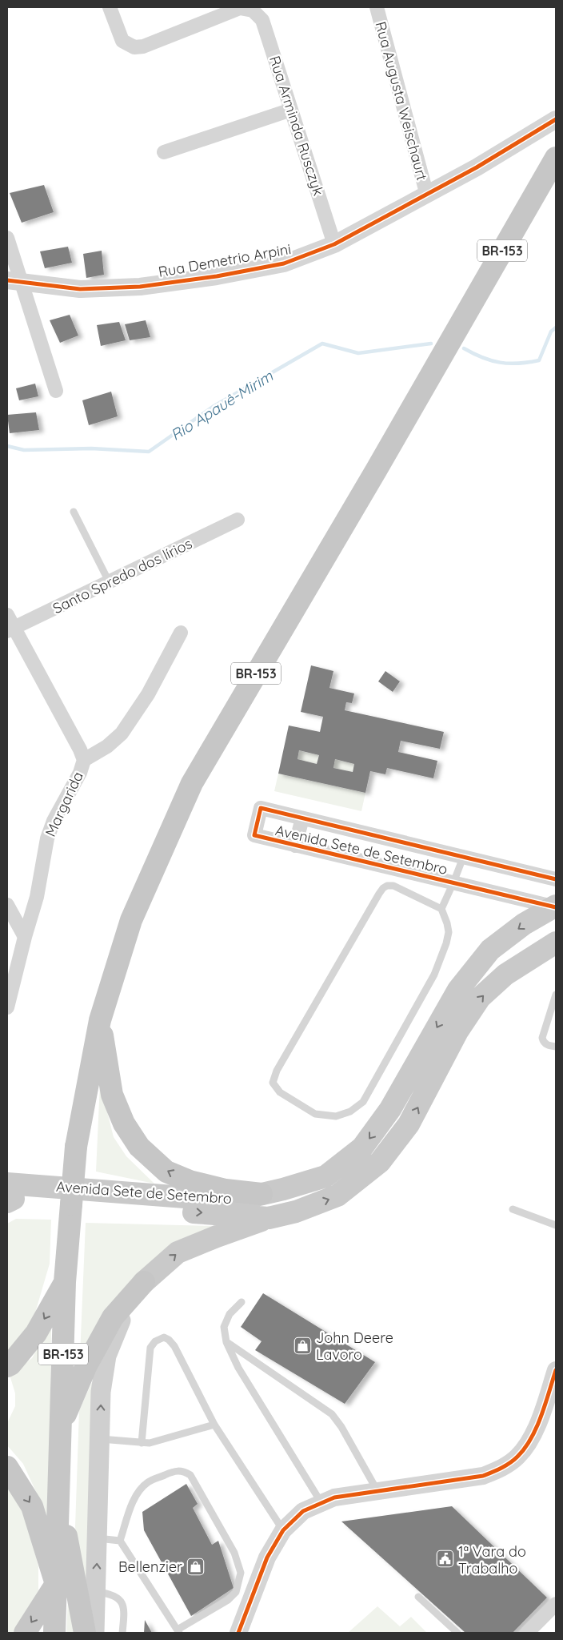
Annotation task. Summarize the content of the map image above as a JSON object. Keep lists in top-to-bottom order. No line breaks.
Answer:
{"streets":{"highway":["BR-153"],"main road":["Avenida Sete de Setembro"],"street":["Rua Augusta Weischaurt","Rua Arminda Rusczyk","Rua Demetrio Arpini","Santo Spredo dos lírios","Margarida"]},"crossings":[["Rua Augusta Weischaurt","Rua Demetrio Arpini"],["Rua Arminda Rusczyk","Rua Demetrio Arpini"],["Santo Spredo dos lírios","Margarida"]],"water":["Rio Apauê-Mirim"],"places":{"shop":["John Deere Lavoro","Bellenzier"],"public building":["1ª Vara do Trabalho"]}}
